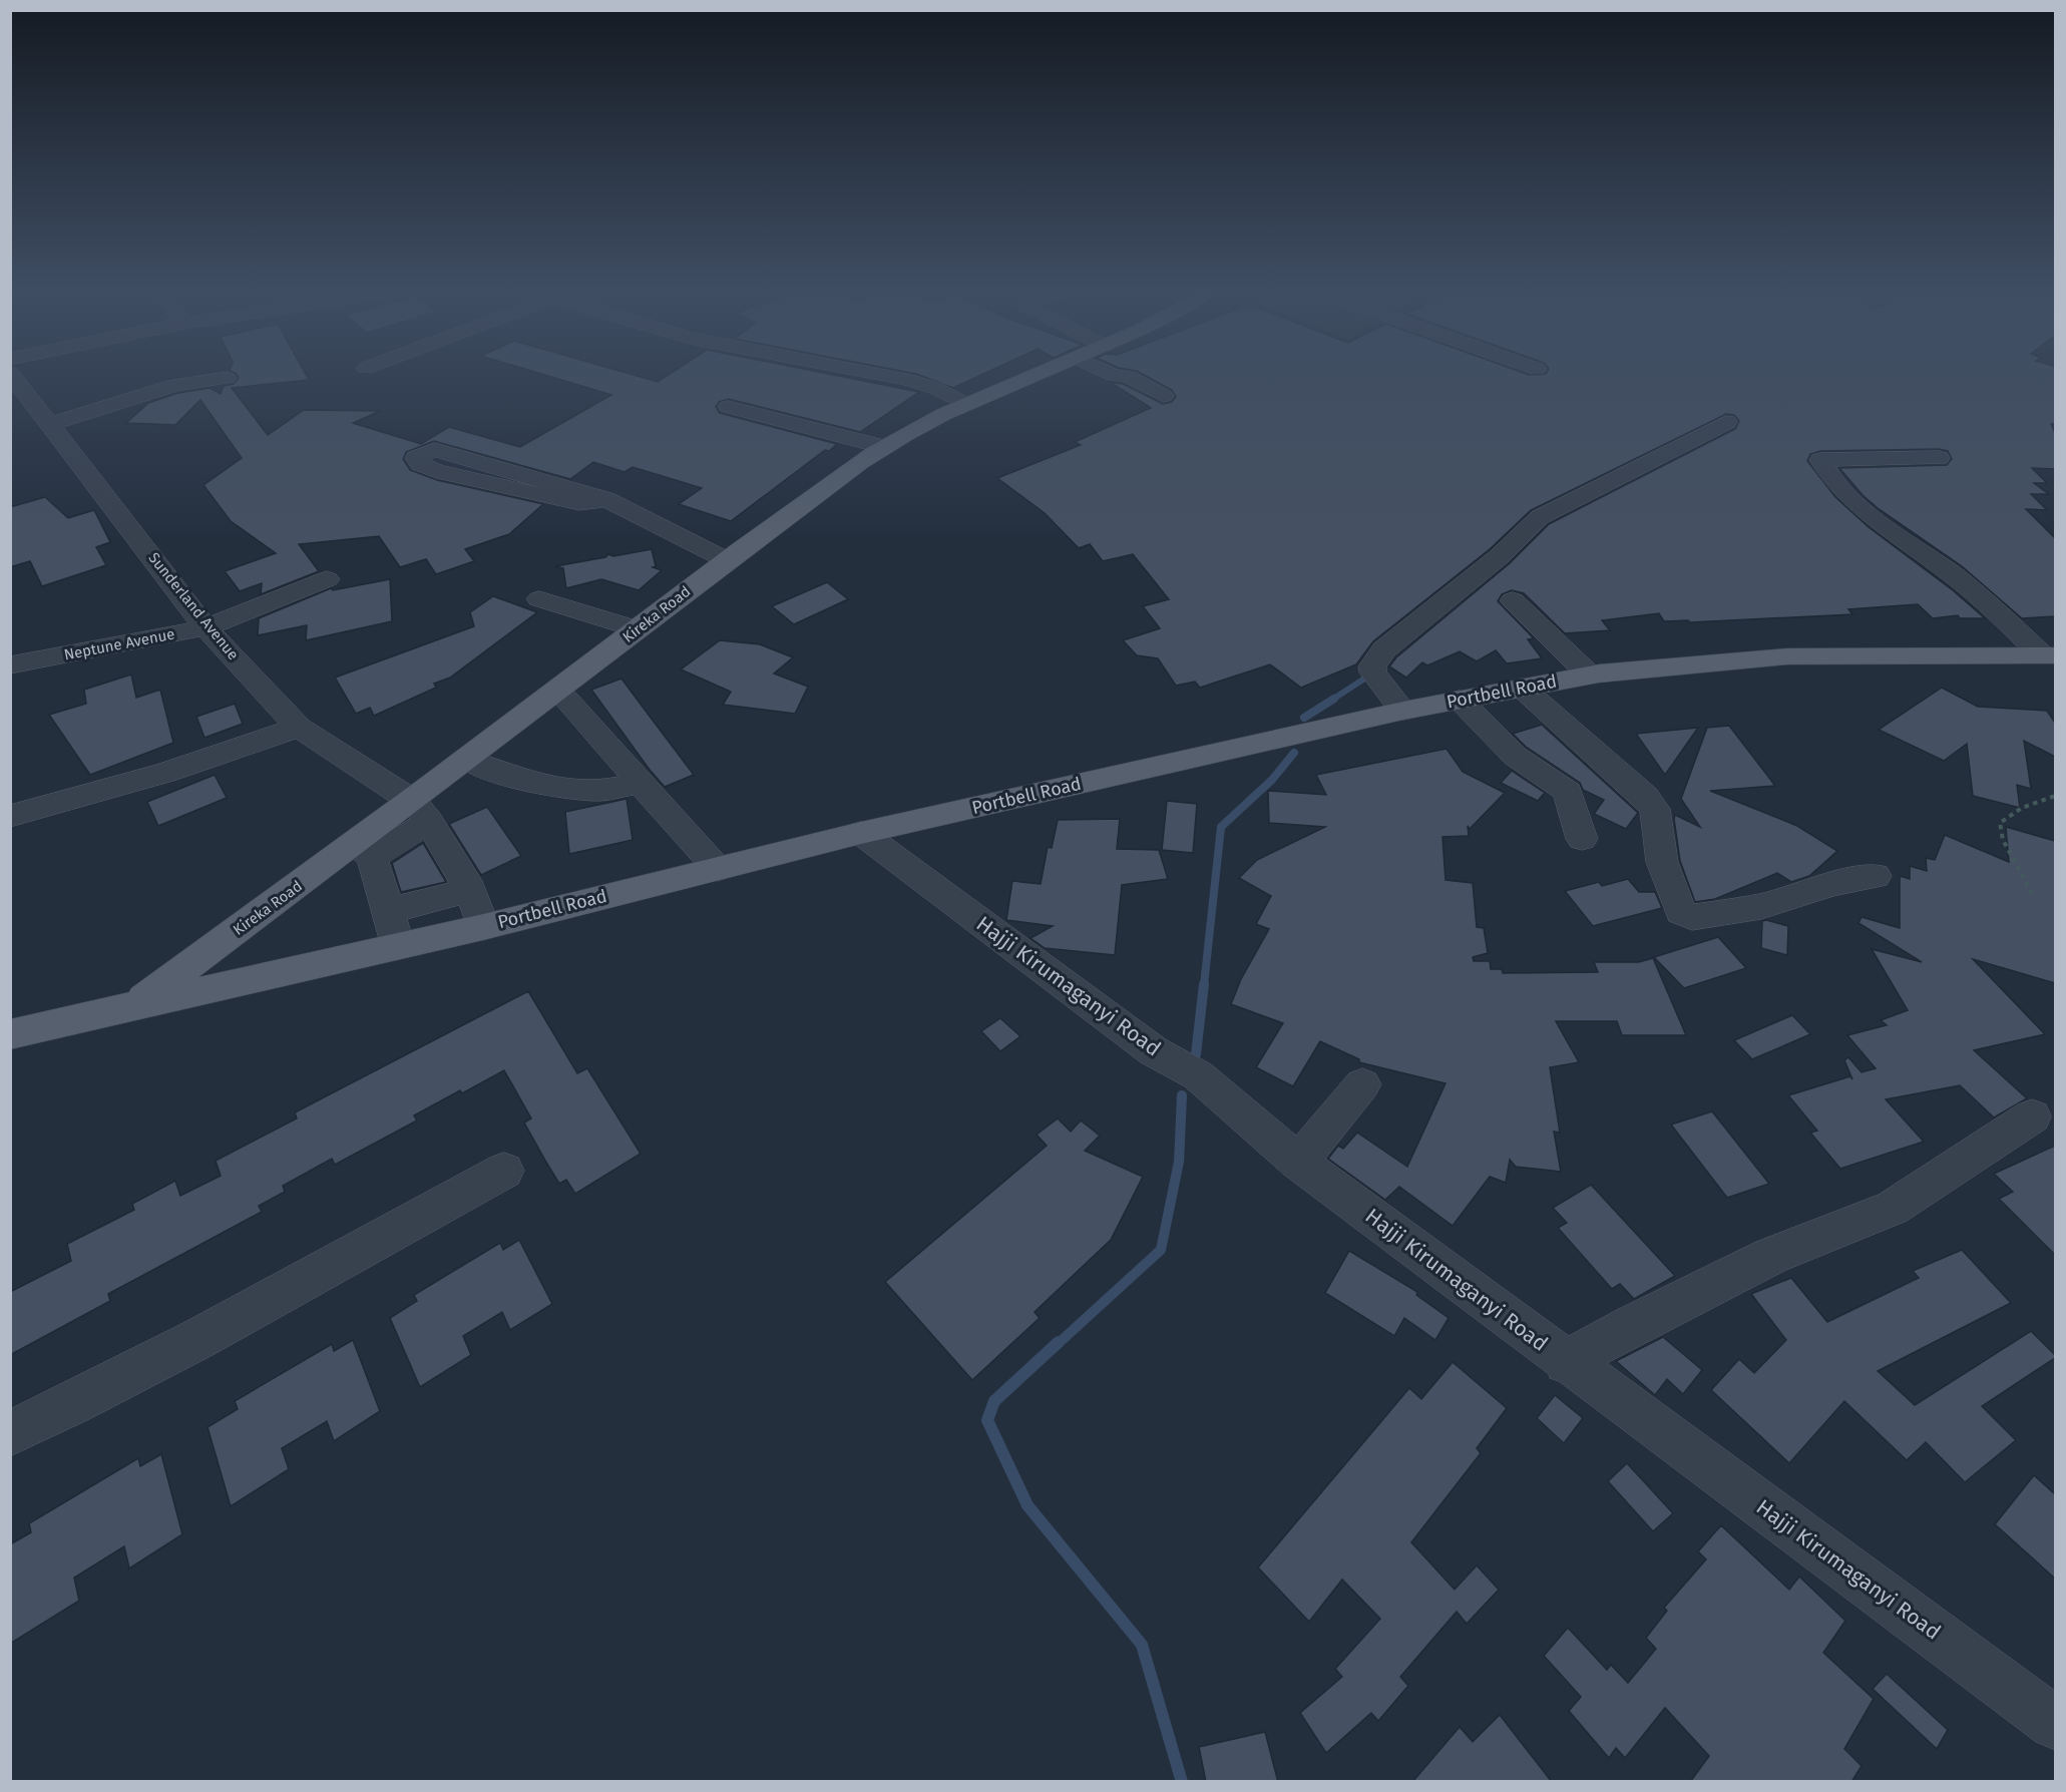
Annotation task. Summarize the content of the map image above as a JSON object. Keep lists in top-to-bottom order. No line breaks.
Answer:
{"streets":{"main road":["Kireka Road","Portbell Road"],"street":["Sunderland Avenue","Neptune Avenue","Hajji Kirumaganyi Road"]},"crossings":[["Sunderland Avenue","Kireka Road"],["Sunderland Avenue","Neptune Avenue"],["Kireka Road","Portbell Road"],["Portbell Road","Hajji Kirumaganyi Road"]]}
